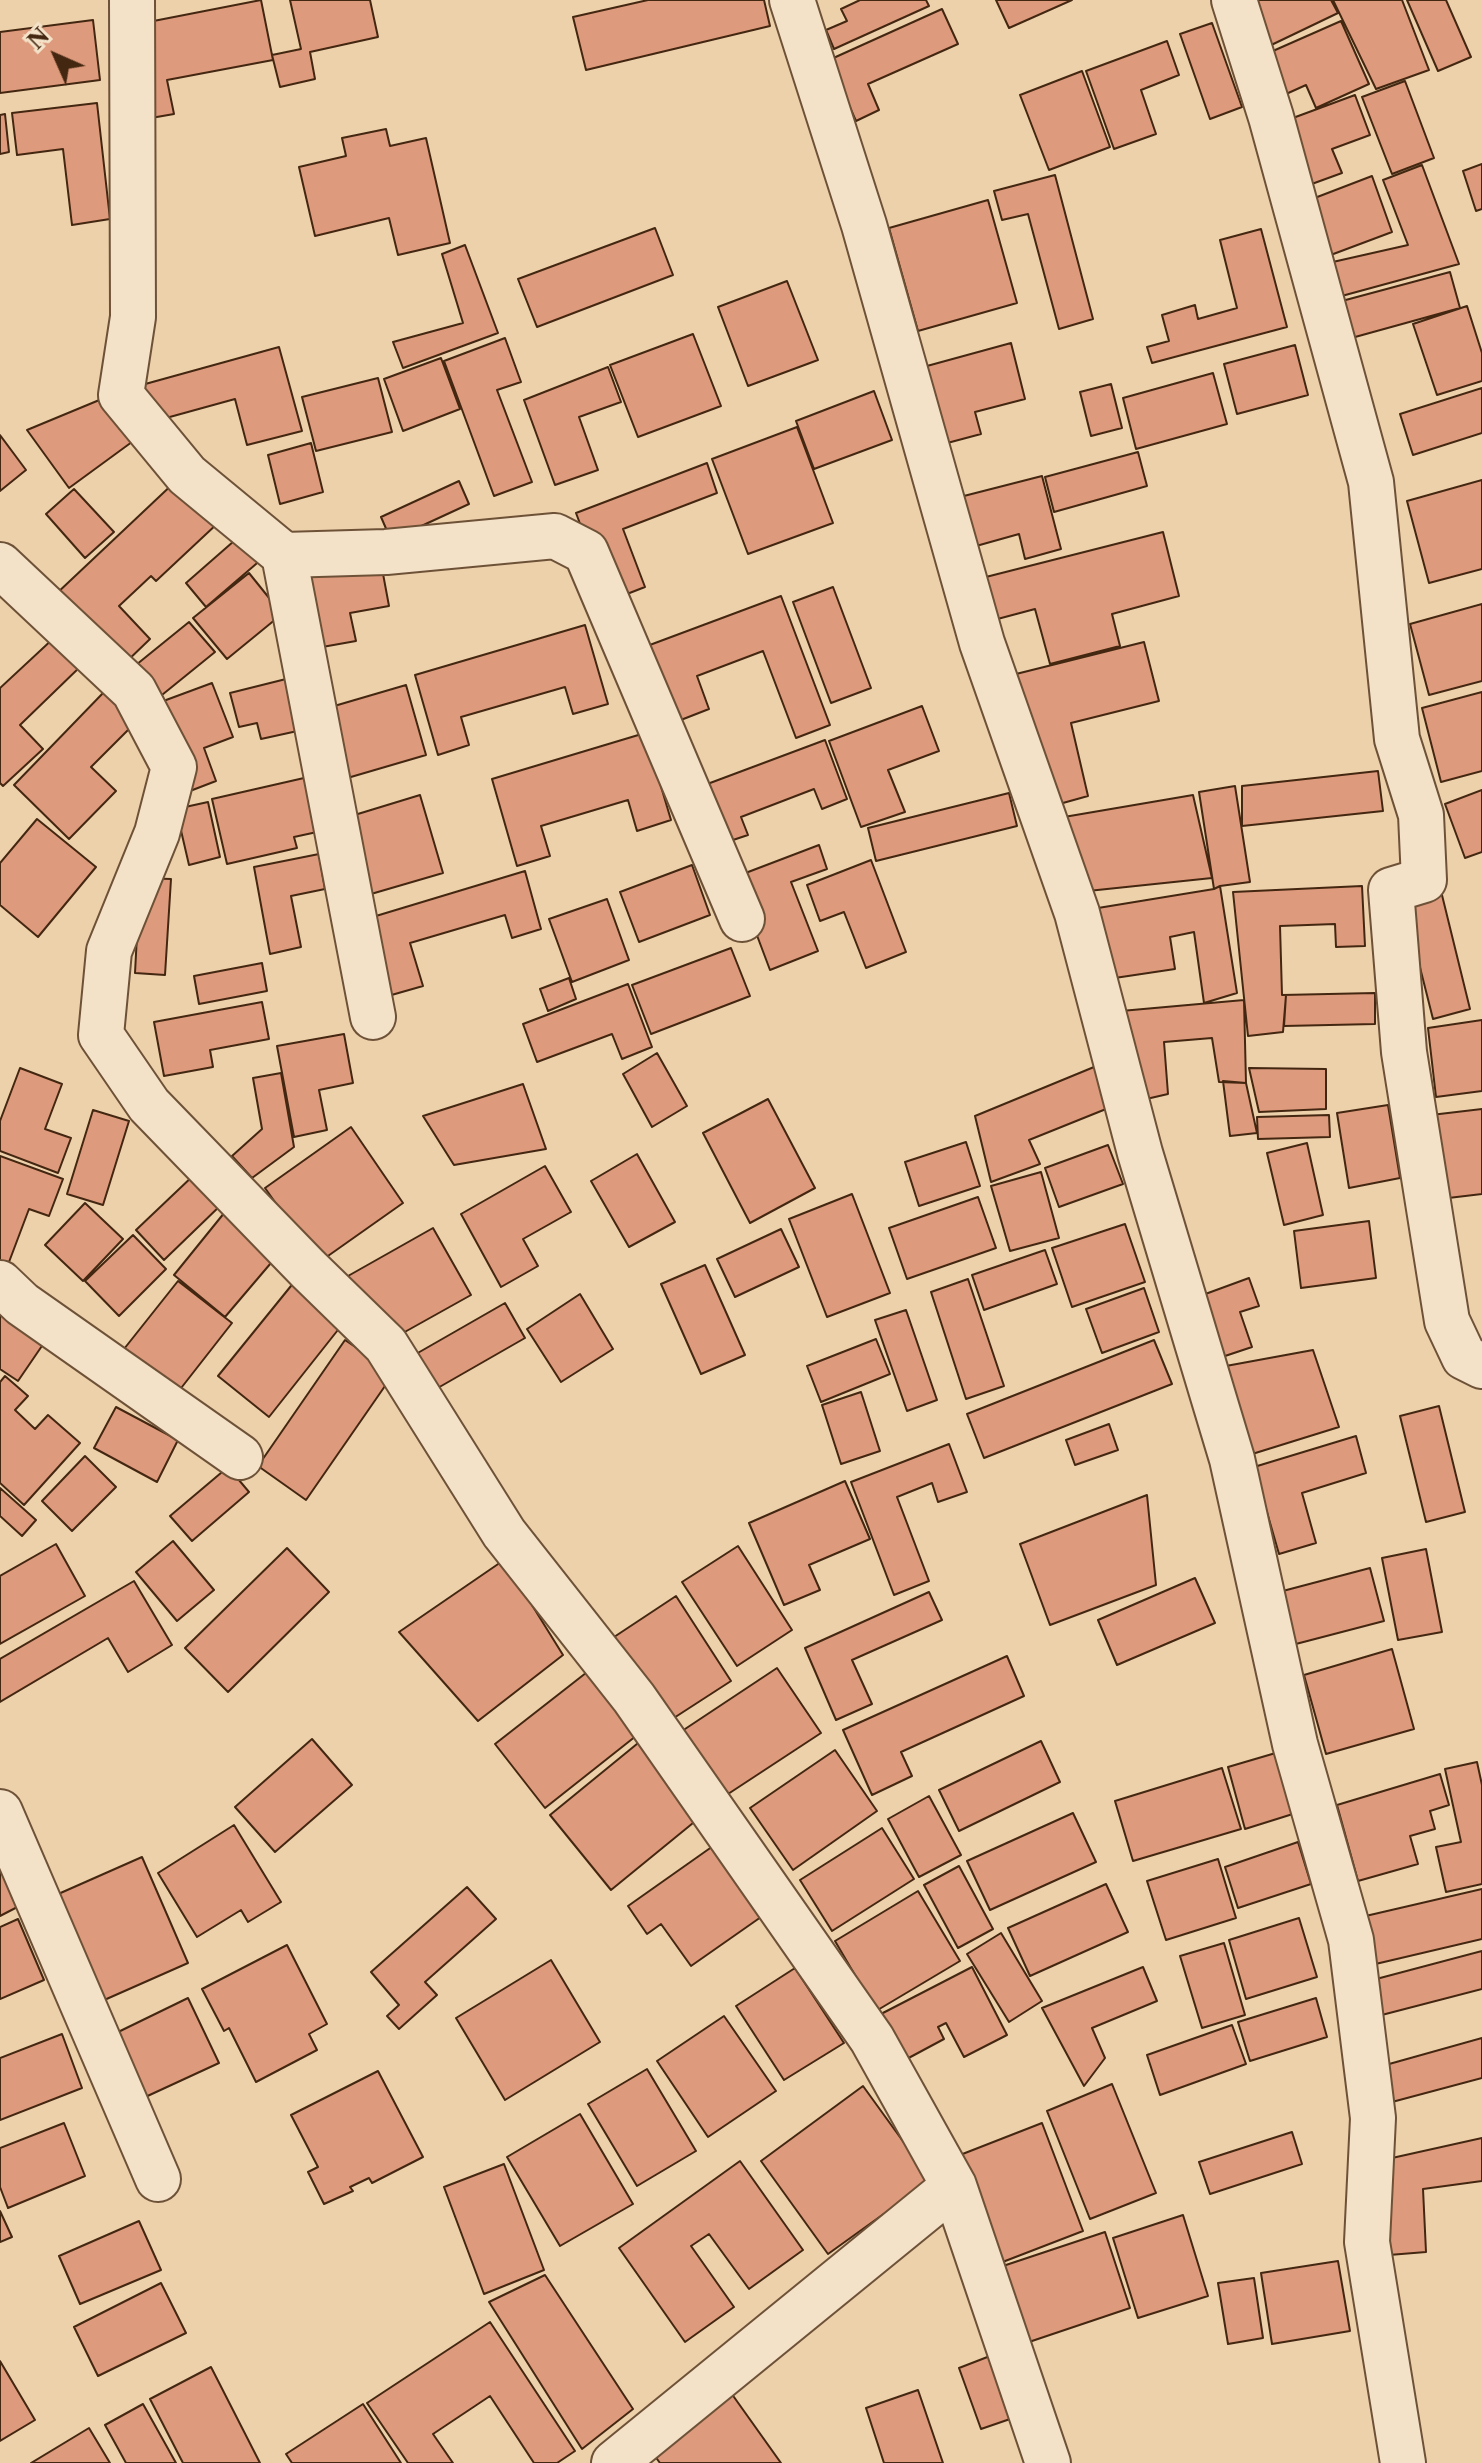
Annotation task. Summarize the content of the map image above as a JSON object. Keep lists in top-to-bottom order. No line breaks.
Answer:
{"north":"top left"}
